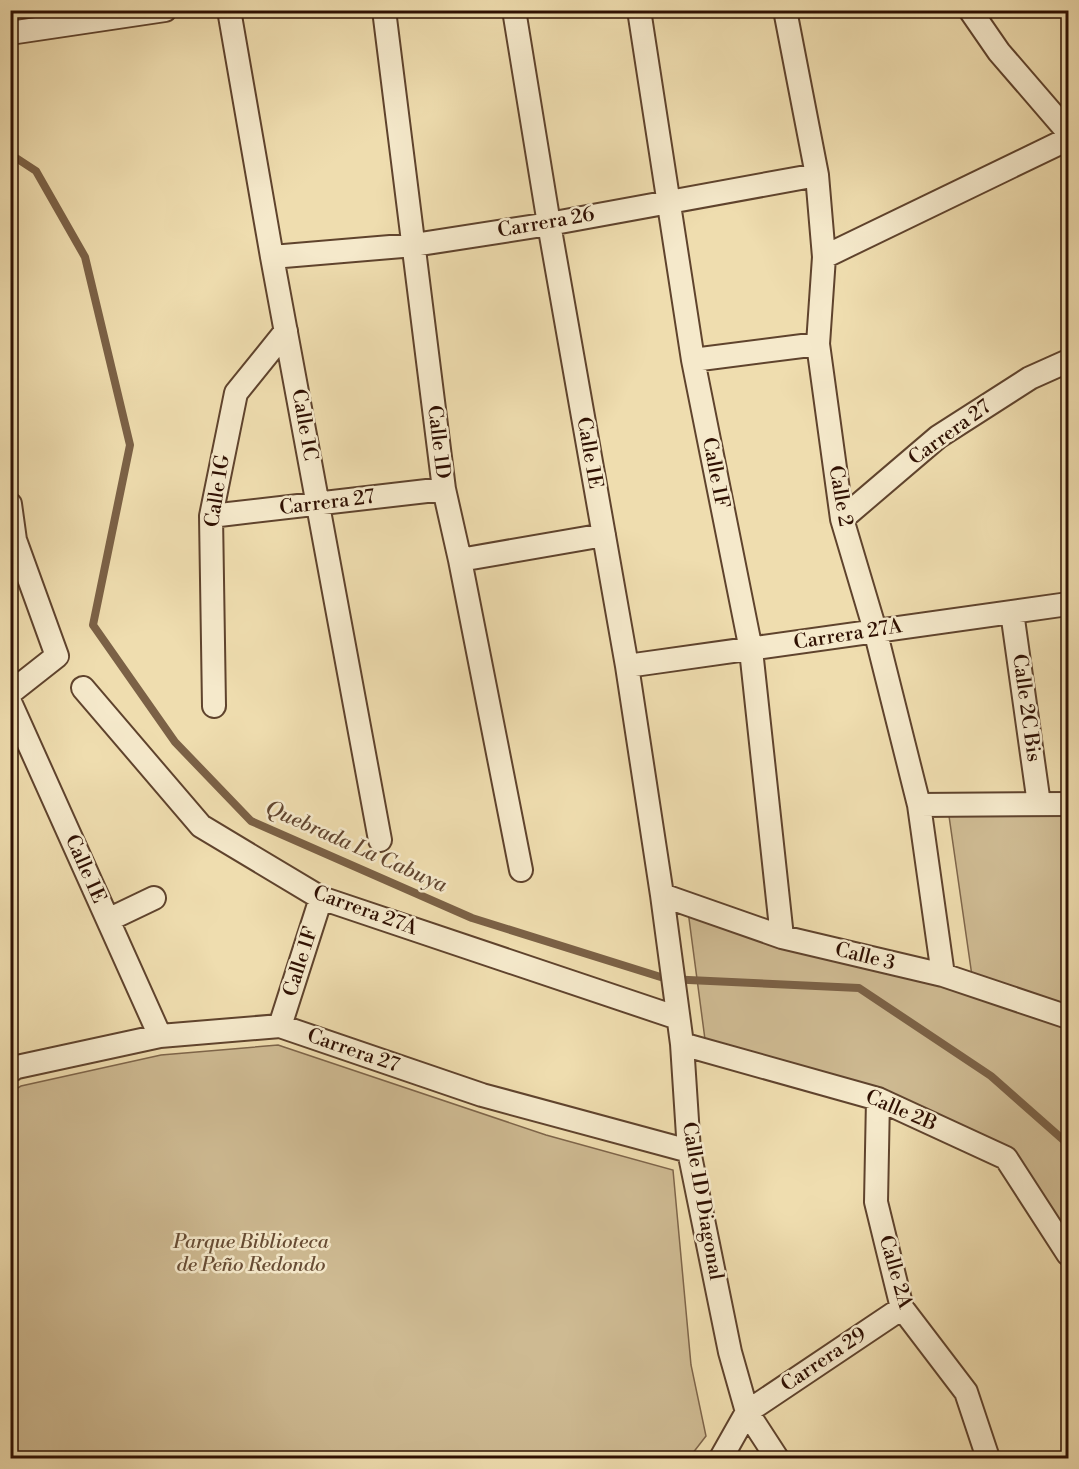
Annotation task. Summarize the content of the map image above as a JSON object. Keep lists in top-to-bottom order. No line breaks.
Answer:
{"streets":{"street":["Carrera 26","Calle 1C","Carrera 27","Calle 1D","Calle 1E","Calle 1F","Calle 1G","Calle 2","Carrera 27A","Calle 2C Bis","Calle 3","Calle 2B","Calle 1D Diagonal","Calle 2A","Carrera 29"]},"crossings":[["Carrera 26","Calle 1C"],["Carrera 26","Calle 1D"],["Carrera 26","Calle 1E"],["Carrera 26","Calle 1F"],["Carrera 26","Calle 2"],["Calle 1C","Carrera 27"],["Calle 1C","Calle 1G"],["Carrera 27","Calle 1D"],["Carrera 27","Calle 1E"],["Carrera 27","Calle 1F"],["Carrera 27","Calle 1G"],["Carrera 27","Calle 2"],["Carrera 27","Calle 1D Diagonal"],["Calle 1E","Carrera 27A"],["Calle 1E","Calle 3"],["Calle 1E","Calle 1D Diagonal"],["Calle 1F","Carrera 27A"],["Calle 1F","Calle 3"],["Calle 2","Carrera 27A"],["Calle 2","Calle 3"],["Carrera 27A","Calle 2C Bis"],["Carrera 27A","Calle 1D Diagonal"],["Calle 3","Calle 1D Diagonal"],["Calle 2B","Calle 1D Diagonal"],["Calle 2B","Calle 2A"],["Calle 1D Diagonal","Carrera 29"],["Calle 2A","Carrera 29"]],"water":["Quebrada La Cabuya"],"parks":["Parque Biblioteca de Peño Redondo"]}
